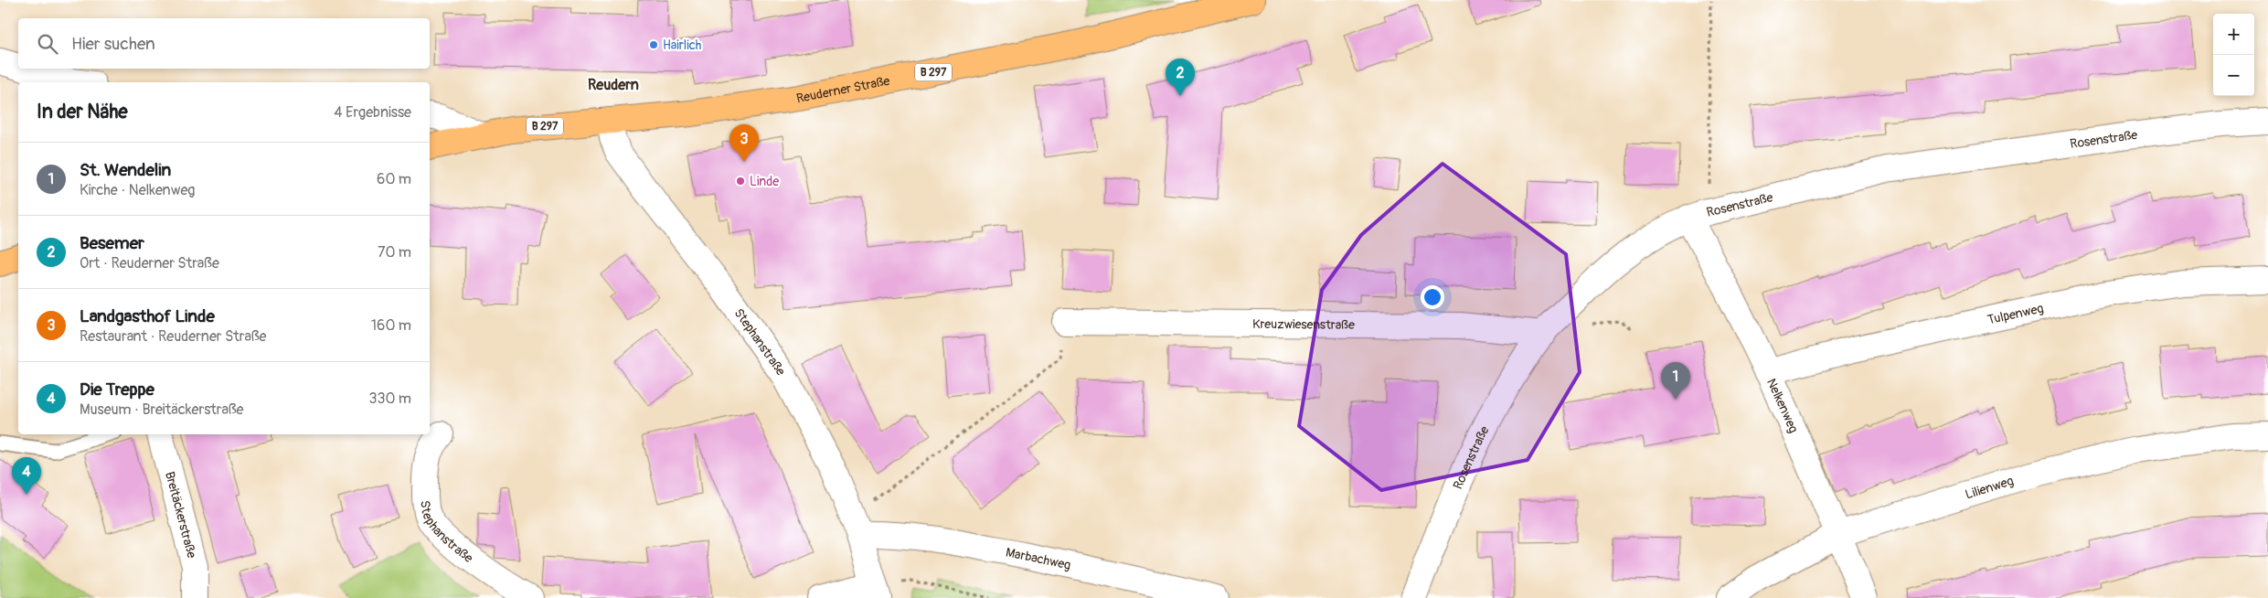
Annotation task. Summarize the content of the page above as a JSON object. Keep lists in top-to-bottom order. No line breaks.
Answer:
{"streets":{"main road":["B 297","Reuderner Straße"],"street":["Rosenstraße","Tulpenweg","Kreuzwiesenstraße","Stephanstraße","Nelkenweg","Lilienweg","Breitäckerstraße","Marbachweg"]},"crossings":[["Reuderner Straße","Stephanstraße"],["Rosenstraße","Kreuzwiesenstraße"],["Rosenstraße","Nelkenweg"],["Tulpenweg","Nelkenweg"],["Stephanstraße","Marbachweg"],["Nelkenweg","Lilienweg"]],"districts":["Reudern"],"places":["Hairlich","Linde"],"page":{"map_buttons":["+","−"],"search":"Hier suchen","pins":["2","3","1","4"],"heading":["In der Nähe","4 Ergebnisse"],"list":[{"mark":"1","name":"St. Wendelin","note":"Kirche · Nelkenweg","value":"60 m"},{"mark":"2","name":"Besemer","note":"Ort · Reuderner Straße","value":"70 m"},{"mark":"3","name":"Landgasthof Linde","note":"Restaurant · Reuderner Straße","value":"160 m"},{"mark":"4","name":"Die Treppe","note":"Museum · Breitäckerstraße","value":"330 m"}]}}
